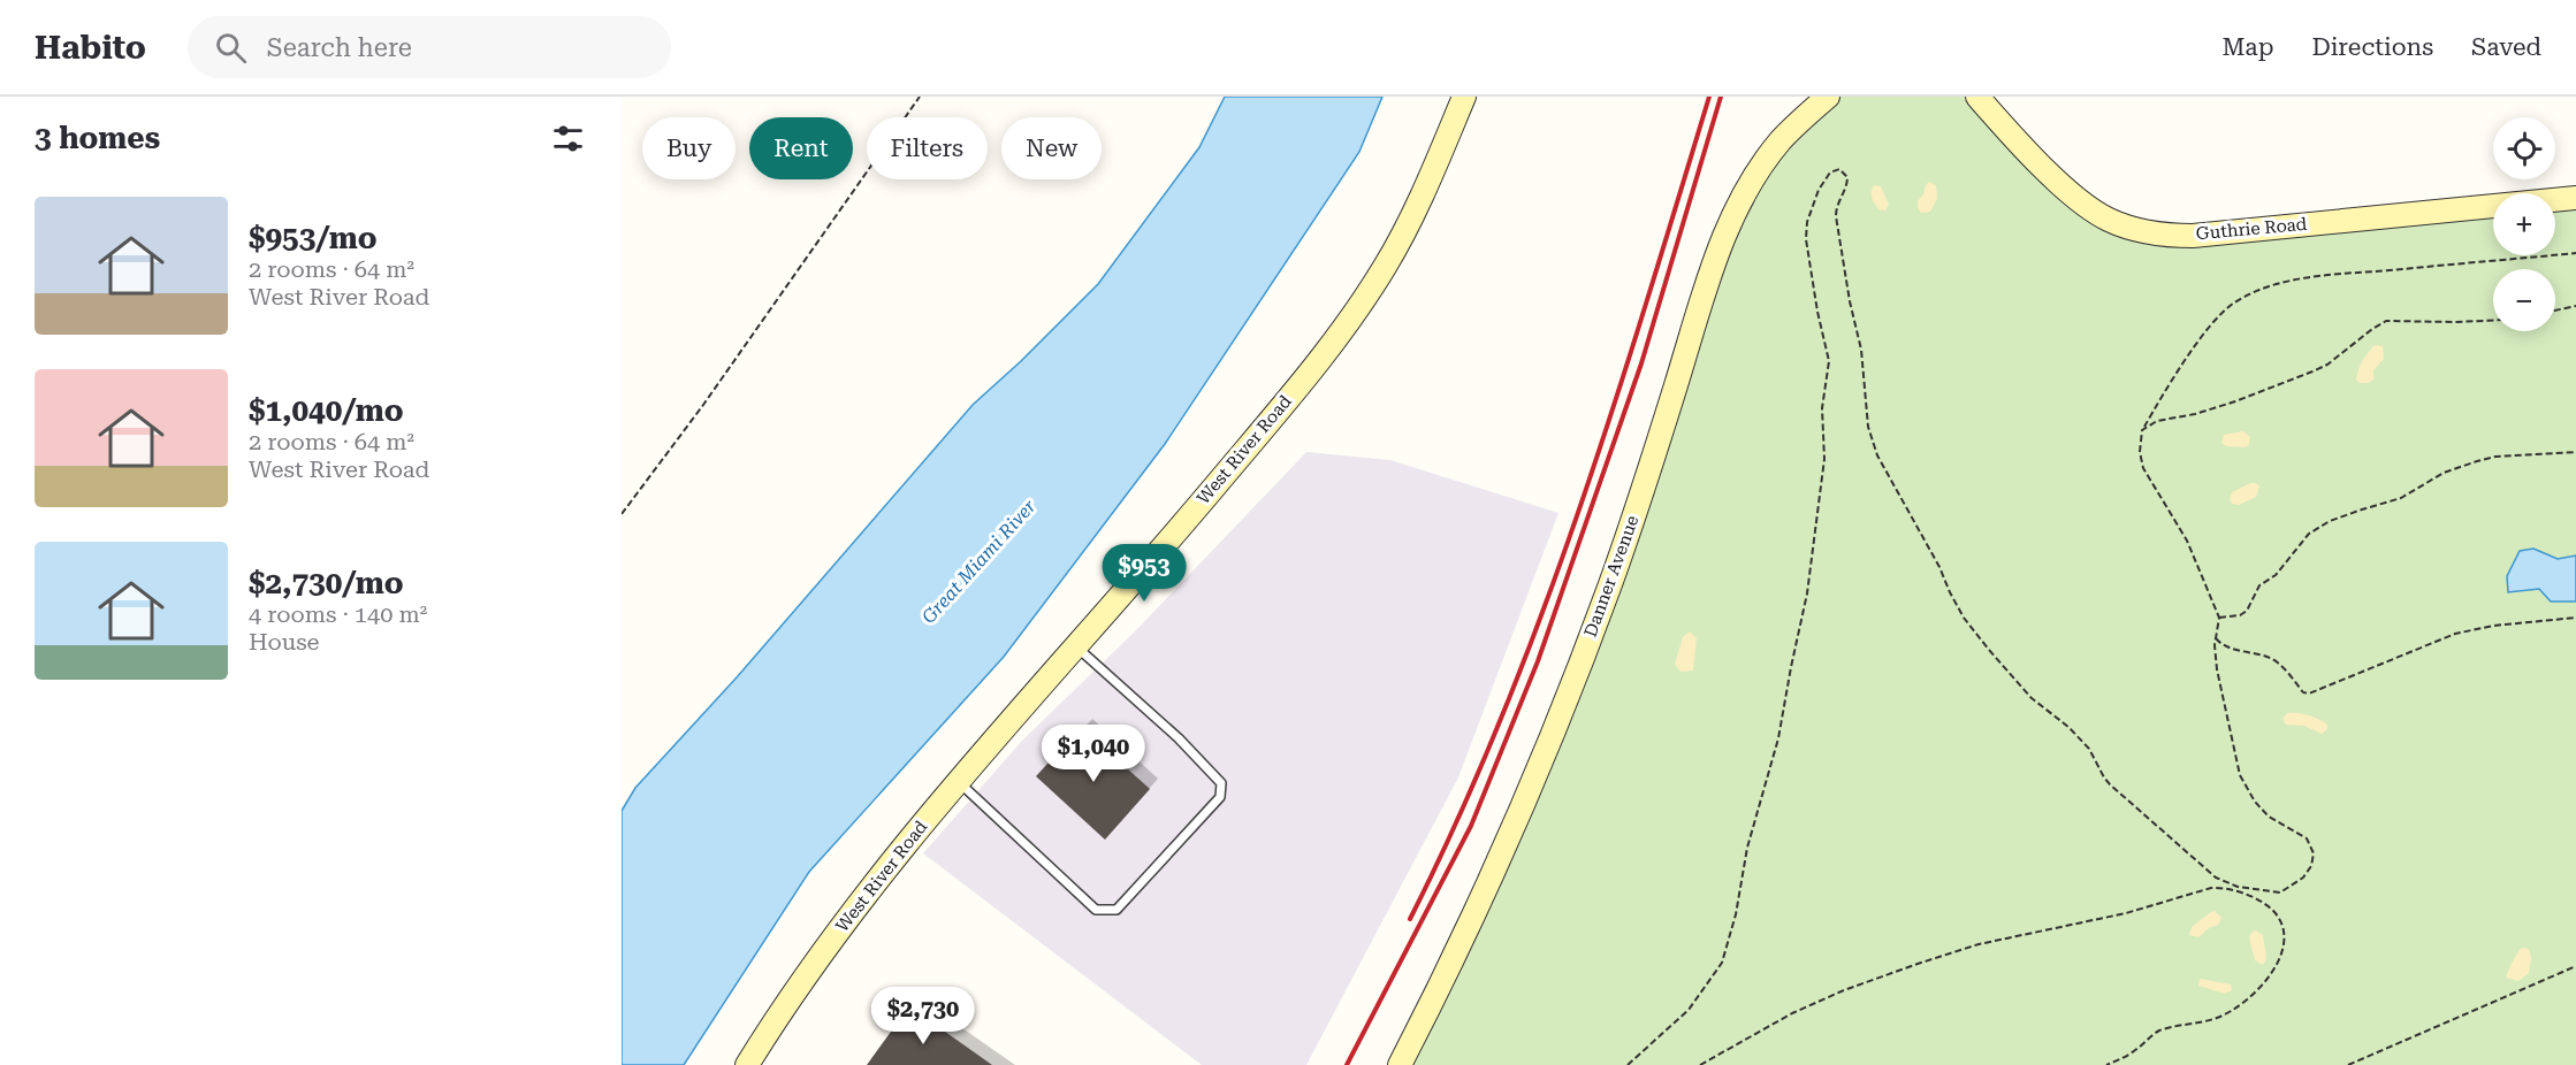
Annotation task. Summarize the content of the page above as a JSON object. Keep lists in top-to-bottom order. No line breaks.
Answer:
{"streets":{"street":["Guthrie Road","West River Road","Danner Avenue"]},"water":["Great Miami River"],"page":{"header":"Habito","search":"Search here","nav":["Map","Directions","Saved"],"heading":"3 homes","map_buttons":["+","−"],"chip":["Buy","Rent","Filters","New"],"list":[{"name":"$953/mo","note":"2 rooms · 64 m² · West River Road"},{"name":"$1,040/mo","note":"2 rooms · 64 m² · West River Road"},{"name":"$2,730/mo","note":"4 rooms · 140 m² · House"}],"price":["$953","$1,040","$2,730"]}}
